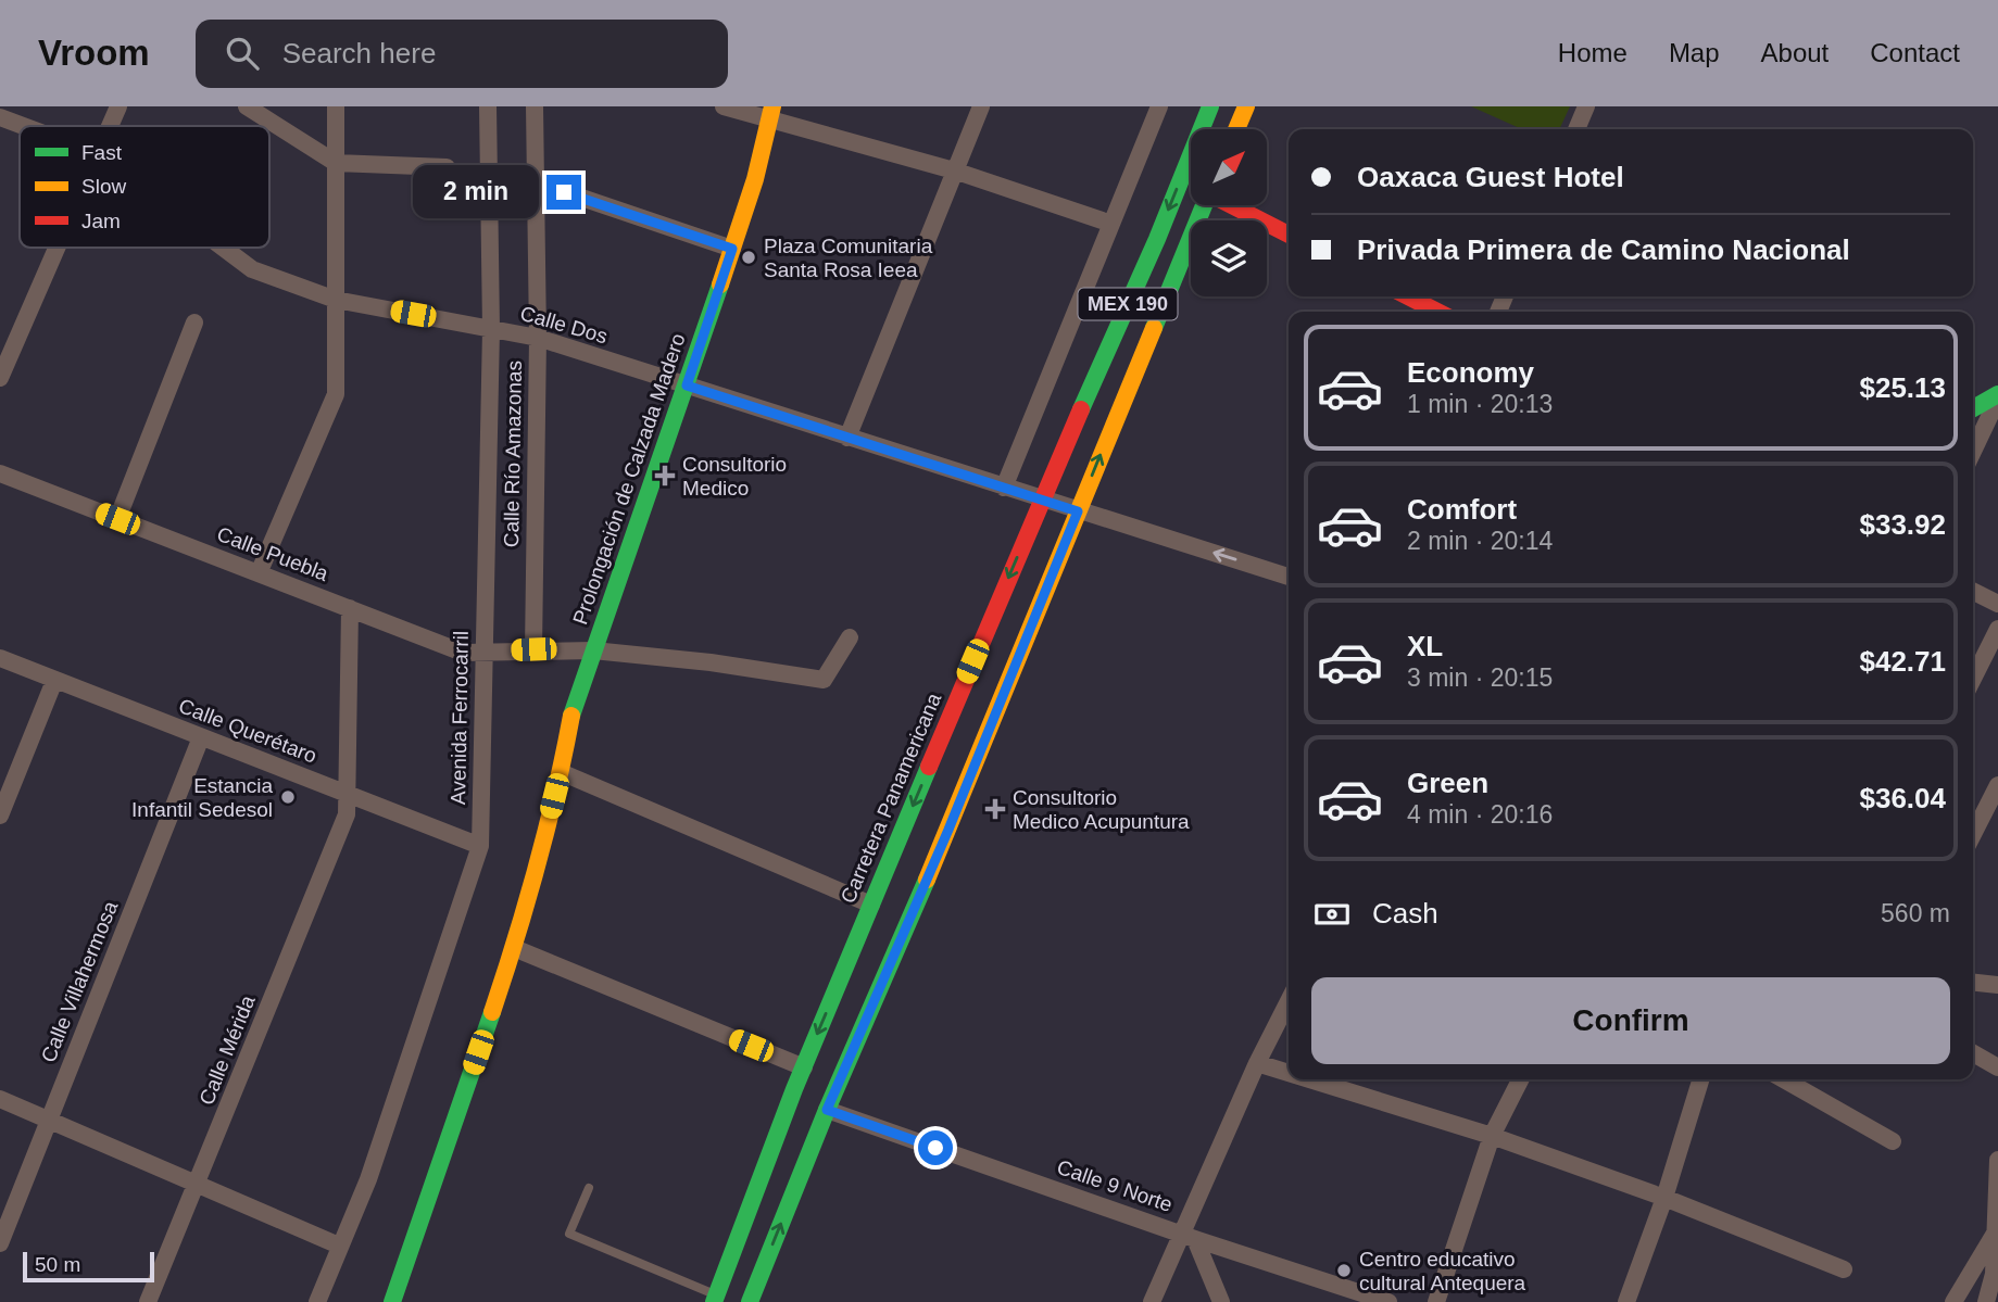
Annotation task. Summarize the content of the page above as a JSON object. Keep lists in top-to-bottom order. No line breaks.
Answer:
{"streets":{"main road":["MEX 190","Prolongación de Calzada Madero","Carretera Panamericana"],"street":["Calle Dos","Calle Río Amazonas","Calle Puebla","Avenida Ferrocarril","Calle Querétaro","Calle Villahermosa","Calle Mérida","Calle 9 Norte"]},"crossings":[["MEX 190","Calle Dos"],["MEX 190","Calle 9 Norte"],["Calle Dos","Calle Río Amazonas"],["Calle Dos","Prolongación de Calzada Madero"],["Calle Dos","Avenida Ferrocarril"],["Calle Dos","Carretera Panamericana"],["Calle Río Amazonas","Calle Puebla"],["Calle Puebla","Avenida Ferrocarril"],["Calle Puebla","Calle Mérida"],["Avenida Ferrocarril","Calle Querétaro"],["Calle Querétaro","Calle Villahermosa"],["Calle Querétaro","Calle Mérida"]],"places":{"other":["Plaza Comunitaria Santa Rosa Ieea","Estancia Infantil Sedesol","Centro educativo cultural Antequera"],"health":["Consultorio Medico","Consultorio Medico Acupuntura"]},"legend":["Fast","Slow","Jam"],"scale_bar":"50 m","north":"top right","page":{"header":"Vroom","search":"Search here","nav":["Home","Map","About","Contact"],"banner":["Oaxaca Guest Hotel","Privada Primera de Camino Nacional"],"bubble":"2 min","list":[{"name":"Economy","note":"1 min · 20:13","value":"$25.13"},{"name":"Comfort","note":"2 min · 20:14","value":"$33.92"},{"name":"XL","note":"3 min · 20:15","value":"$42.71"},{"name":"Green","note":"4 min · 20:16","value":"$36.04"}],"pay":["Cash","560 m"],"buttons":"Confirm","scale":"50 m"}}
